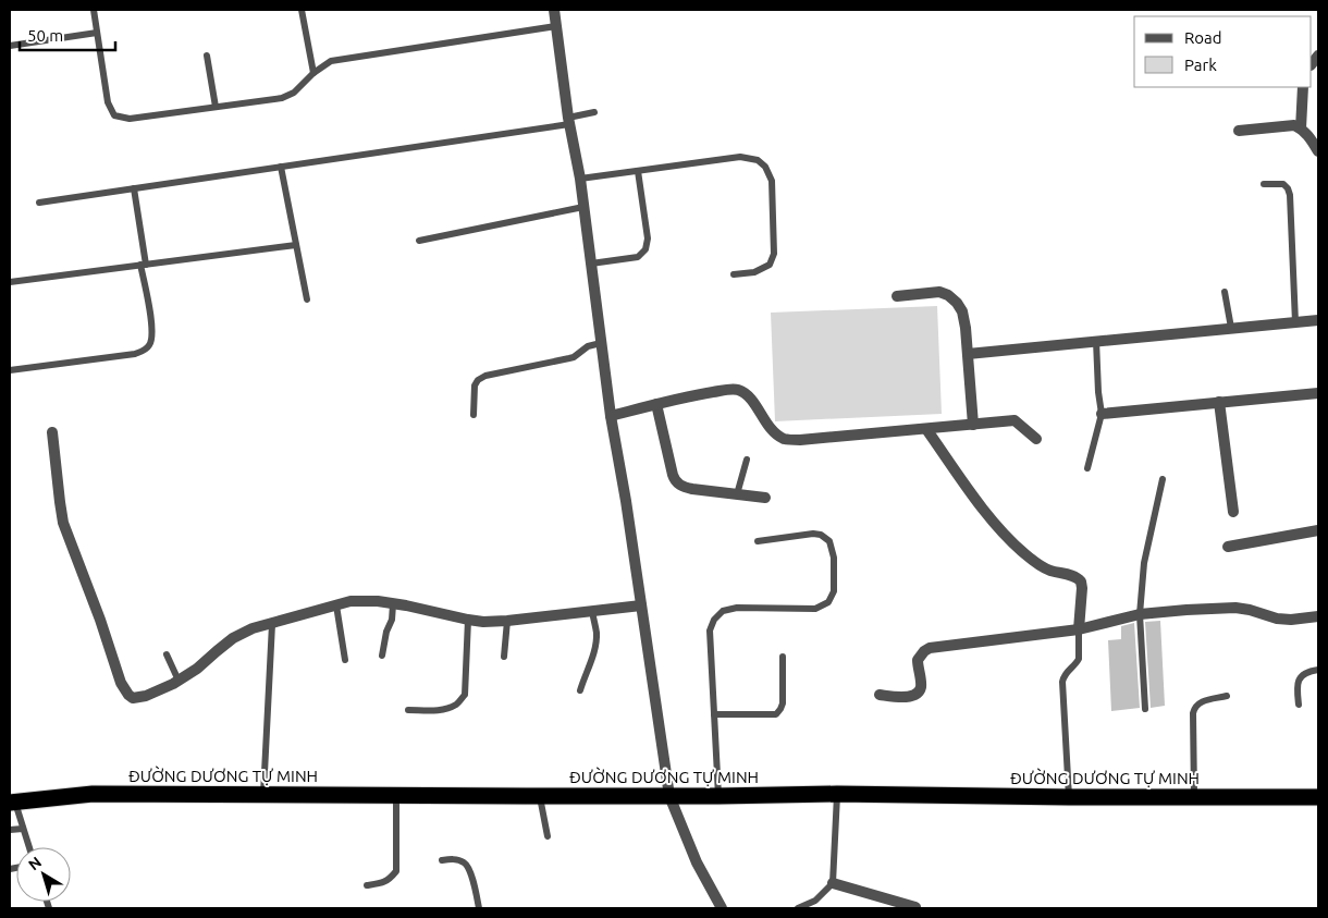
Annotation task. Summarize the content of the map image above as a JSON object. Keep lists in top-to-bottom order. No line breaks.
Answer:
{"streets":{"highway":["ĐƯỜNG DƯƠNG TỰ MINH"]},"legend":["Road","Park"],"scale_bar":"50 m","north":"top left"}
